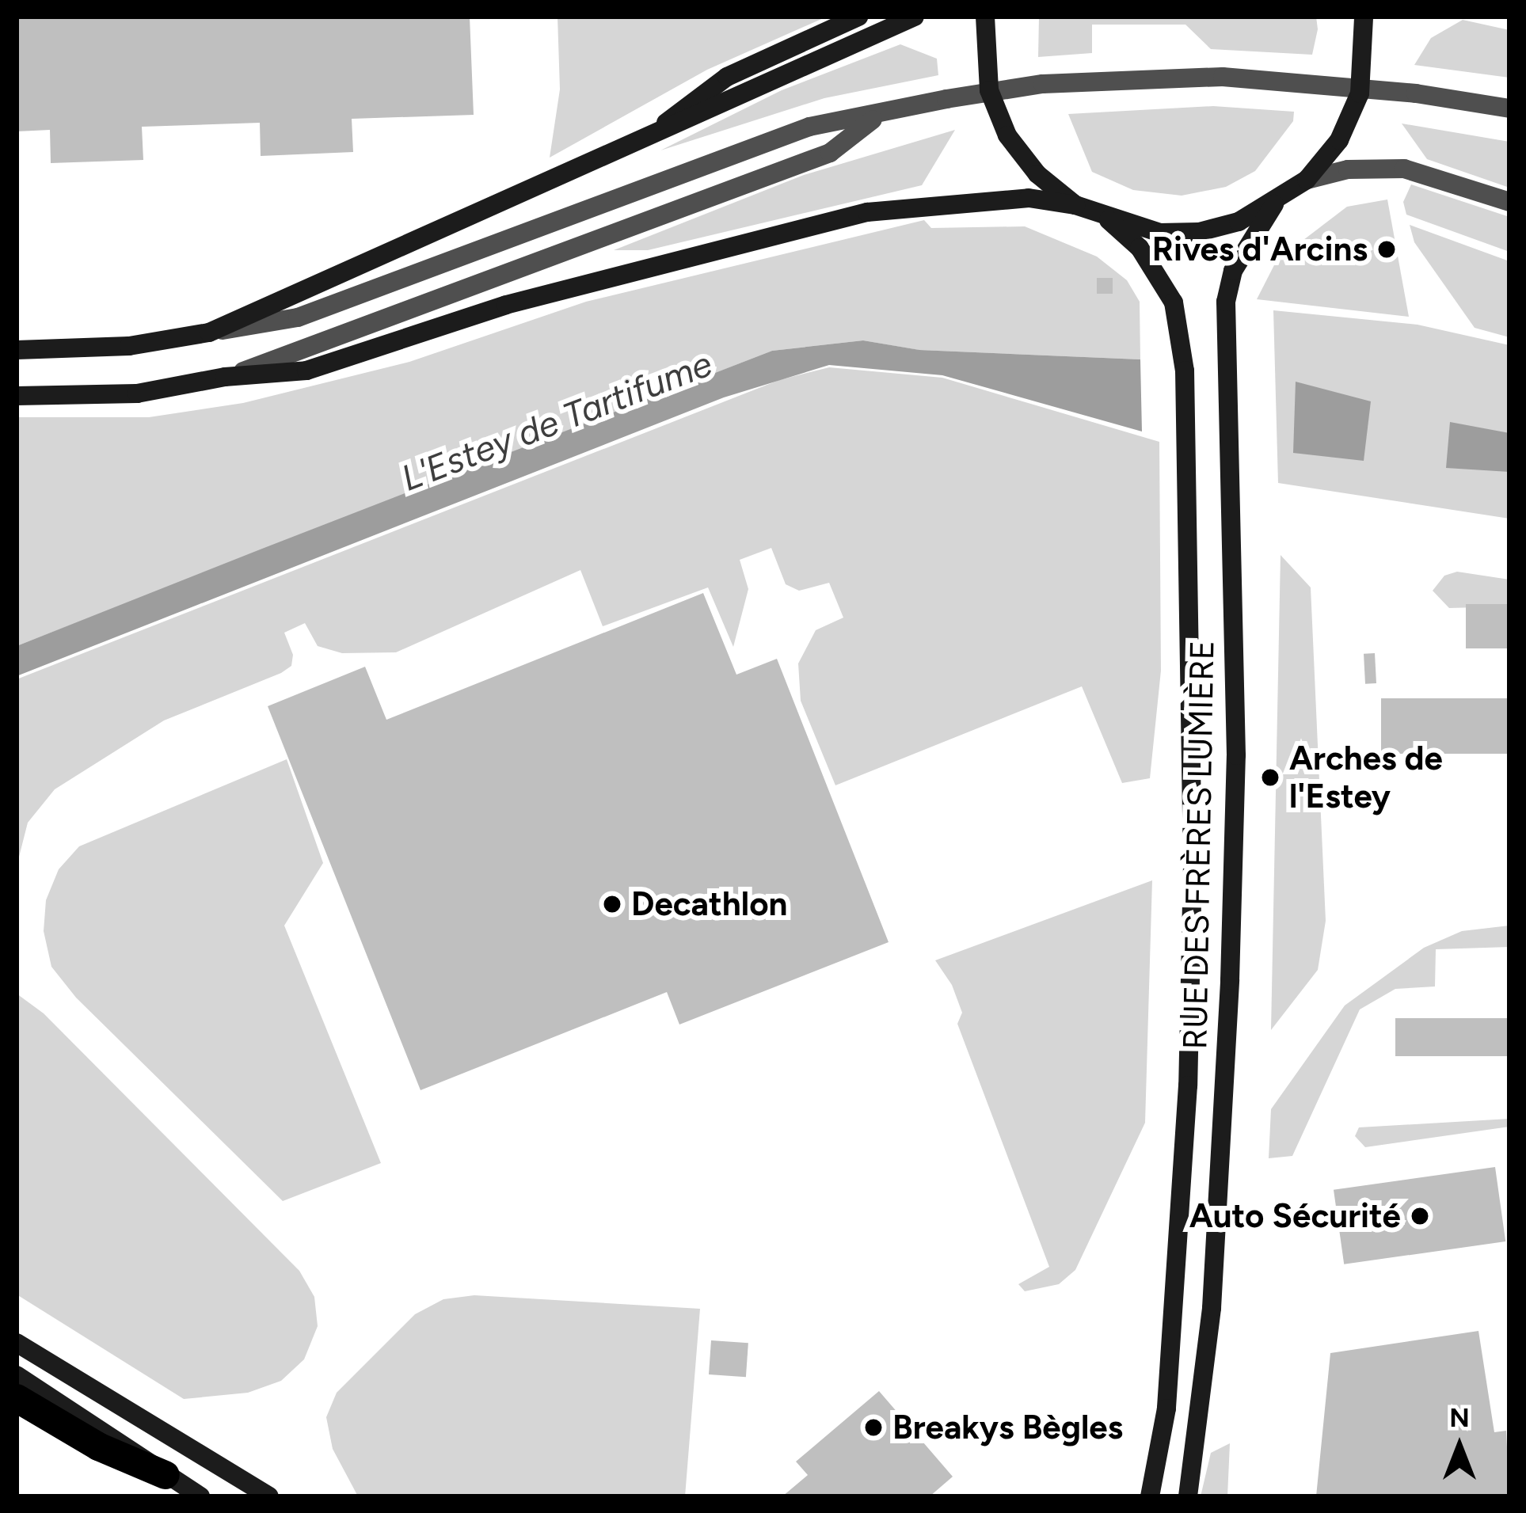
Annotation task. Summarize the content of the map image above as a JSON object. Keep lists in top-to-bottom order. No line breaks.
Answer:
{"streets":{"main road":["RUE DES FRÈRES LUMIÈRE"]},"water":["L'Estey de Tartifume"],"places":["Rives d'Arcins","Arches de l'Estey","Decathlon","Auto Sécurité","Breakys Bègles"],"north":"top"}
